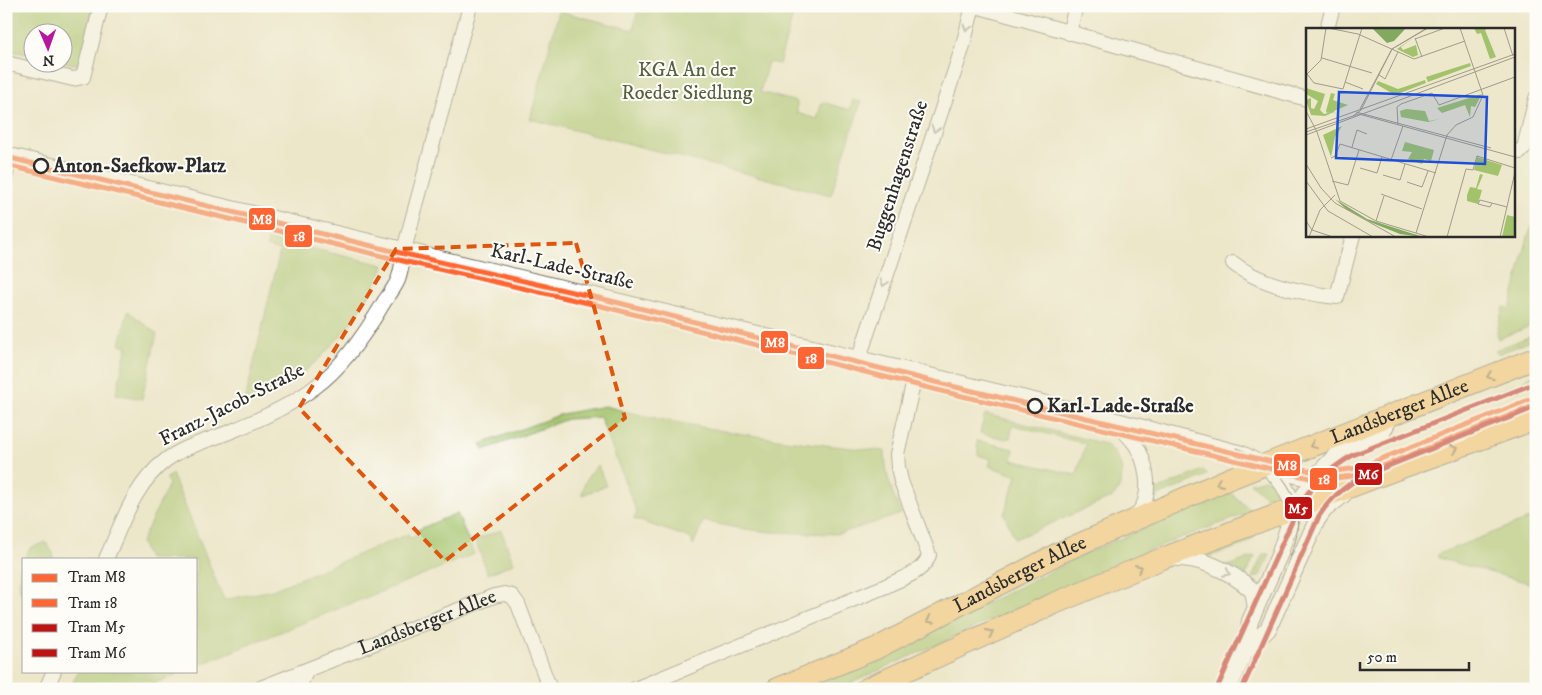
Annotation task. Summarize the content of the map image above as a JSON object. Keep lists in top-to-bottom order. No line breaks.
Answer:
{"streets":{"main road":["Landsberger Allee"],"street":["Buggenhagenstraße","Karl-Lade-Straße","Franz-Jacob-Straße"]},"crossings":[["Buggenhagenstraße","Karl-Lade-Straße"],["Karl-Lade-Straße","Franz-Jacob-Straße"],["Karl-Lade-Straße","Landsberger Allee"]],"one_way":["Buggenhagenstraße"],"parks":["KGA An der Roeder Siedlung"],"places":["Anton-Saefkow-Platz","Karl-Lade-Straße"],"lines":["tram line M8","tram line 18","tram line M5","tram line M6"],"legend":["Tram M8","Tram 18","Tram M5","Tram M6"],"scale_bar":"50 m","north":"bottom"}
